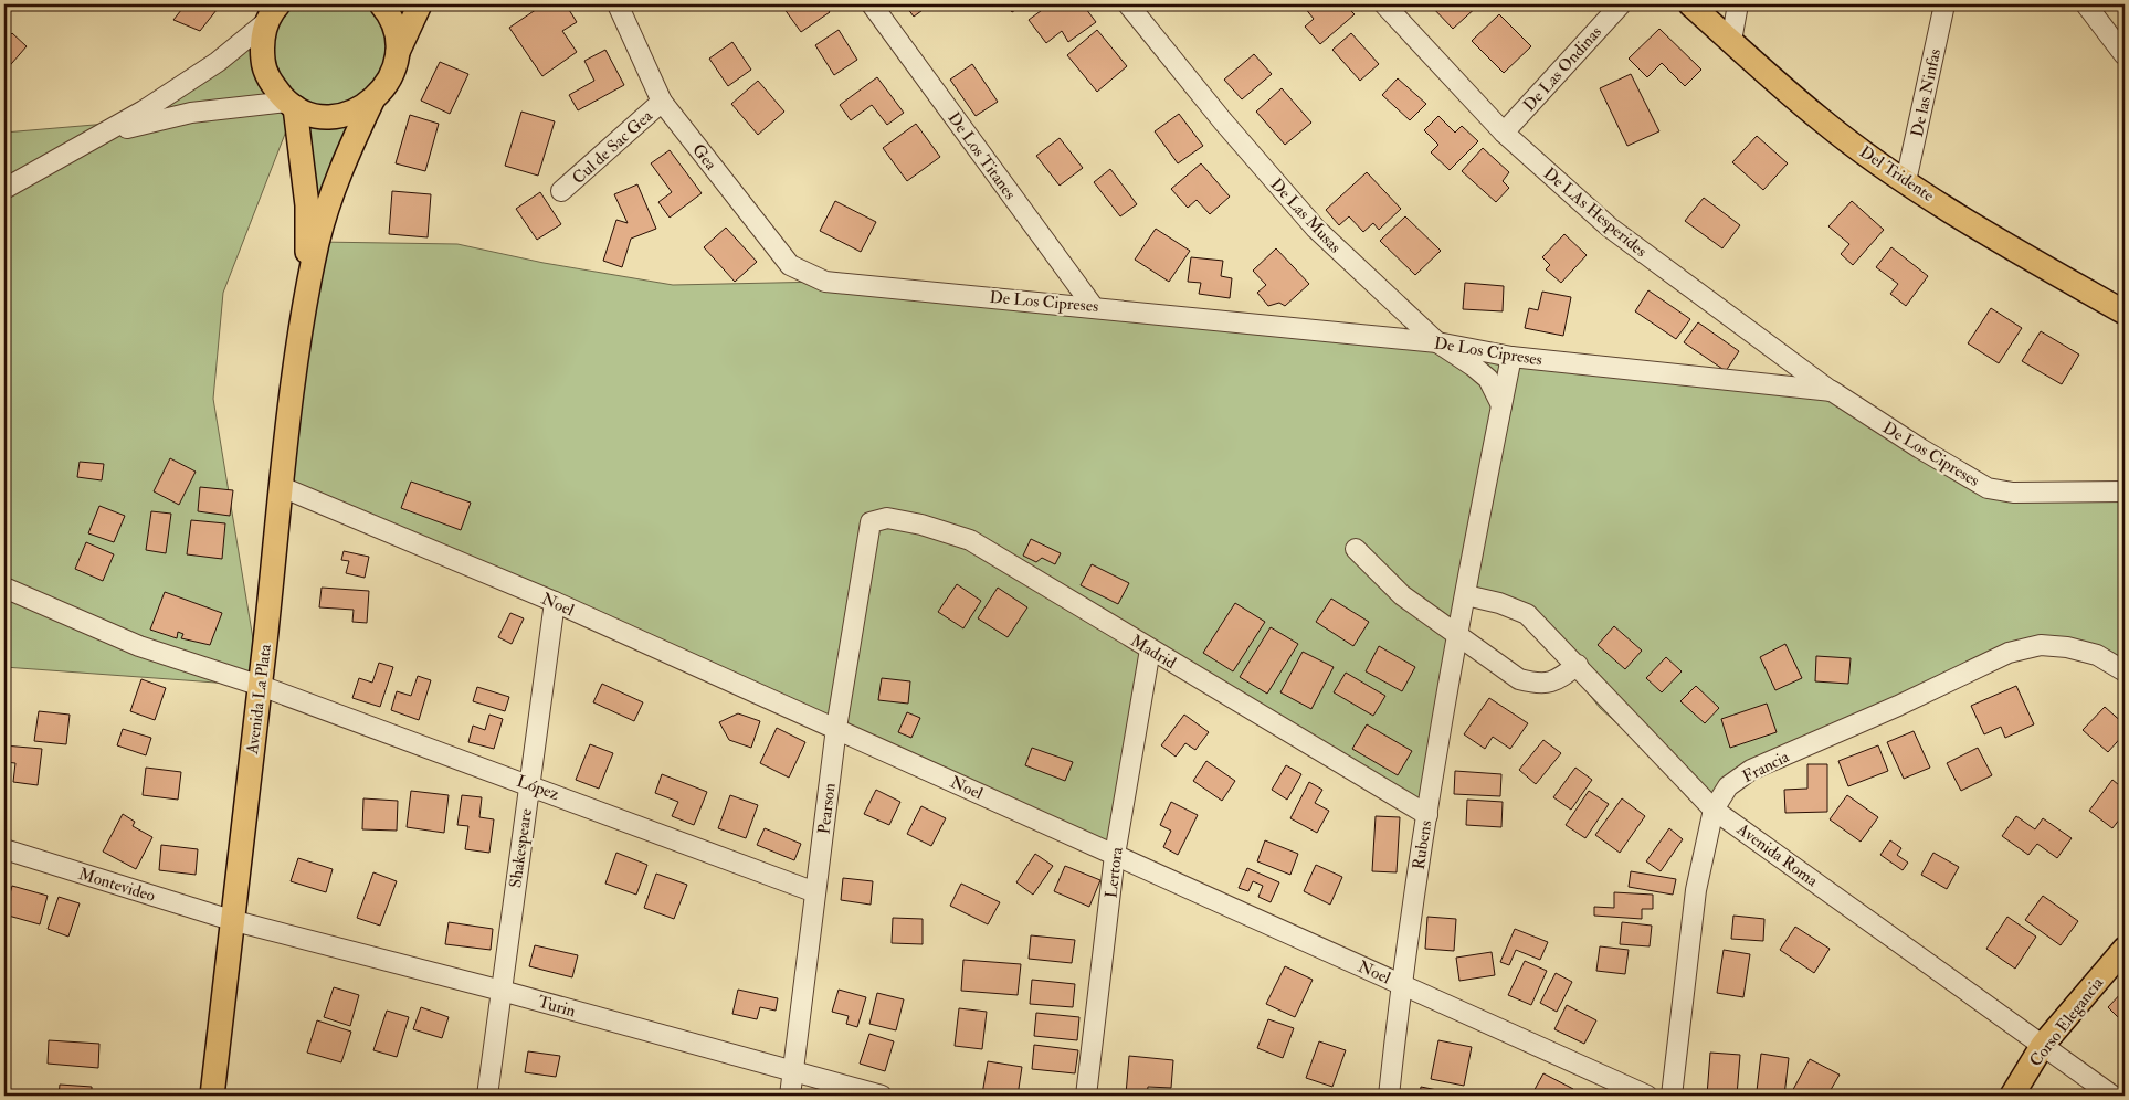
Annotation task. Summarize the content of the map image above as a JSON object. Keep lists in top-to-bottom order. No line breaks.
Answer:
{"streets":{"main road":["Del Tridente","Avenida La Plata","Corso Elegancia"],"street":["De Las Ondinas","De las Ninfas","Cul de Sac Gea","De Los Titanes","Gea","De LAs Hesperides","De Las Musas","De Los Cipreses","Noel","Madrid","Francia","López","Pearson","Rubens","Shakespeare","Avenida Roma","Lertora","Montevideo","Turin"]},"crossings":[["De Las Ondinas","De LAs Hesperides"],["De las Ninfas","Del Tridente"],["Cul de Sac Gea","Gea"],["De Los Titanes","De Los Cipreses"],["Gea","De Los Cipreses"],["De LAs Hesperides","De Los Cipreses"],["De Las Musas","De Los Cipreses"],["De Las Musas","Rubens"],["De Los Cipreses","Rubens"],["Noel","Avenida La Plata"],["Noel","Pearson"],["Noel","Rubens"],["Noel","Shakespeare"],["Noel","Lertora"],["Madrid","Pearson"],["Madrid","Rubens"],["Madrid","Lertora"],["Avenida La Plata","López"],["Avenida La Plata","Montevideo"],["Avenida La Plata","Turin"],["Francia","Avenida Roma"],["López","Pearson"],["López","Shakespeare"],["Pearson","Turin"],["Rubens","Avenida Roma"],["Shakespeare","Turin"],["Avenida Roma","Corso Elegancia"],["Montevideo","Turin"]]}
